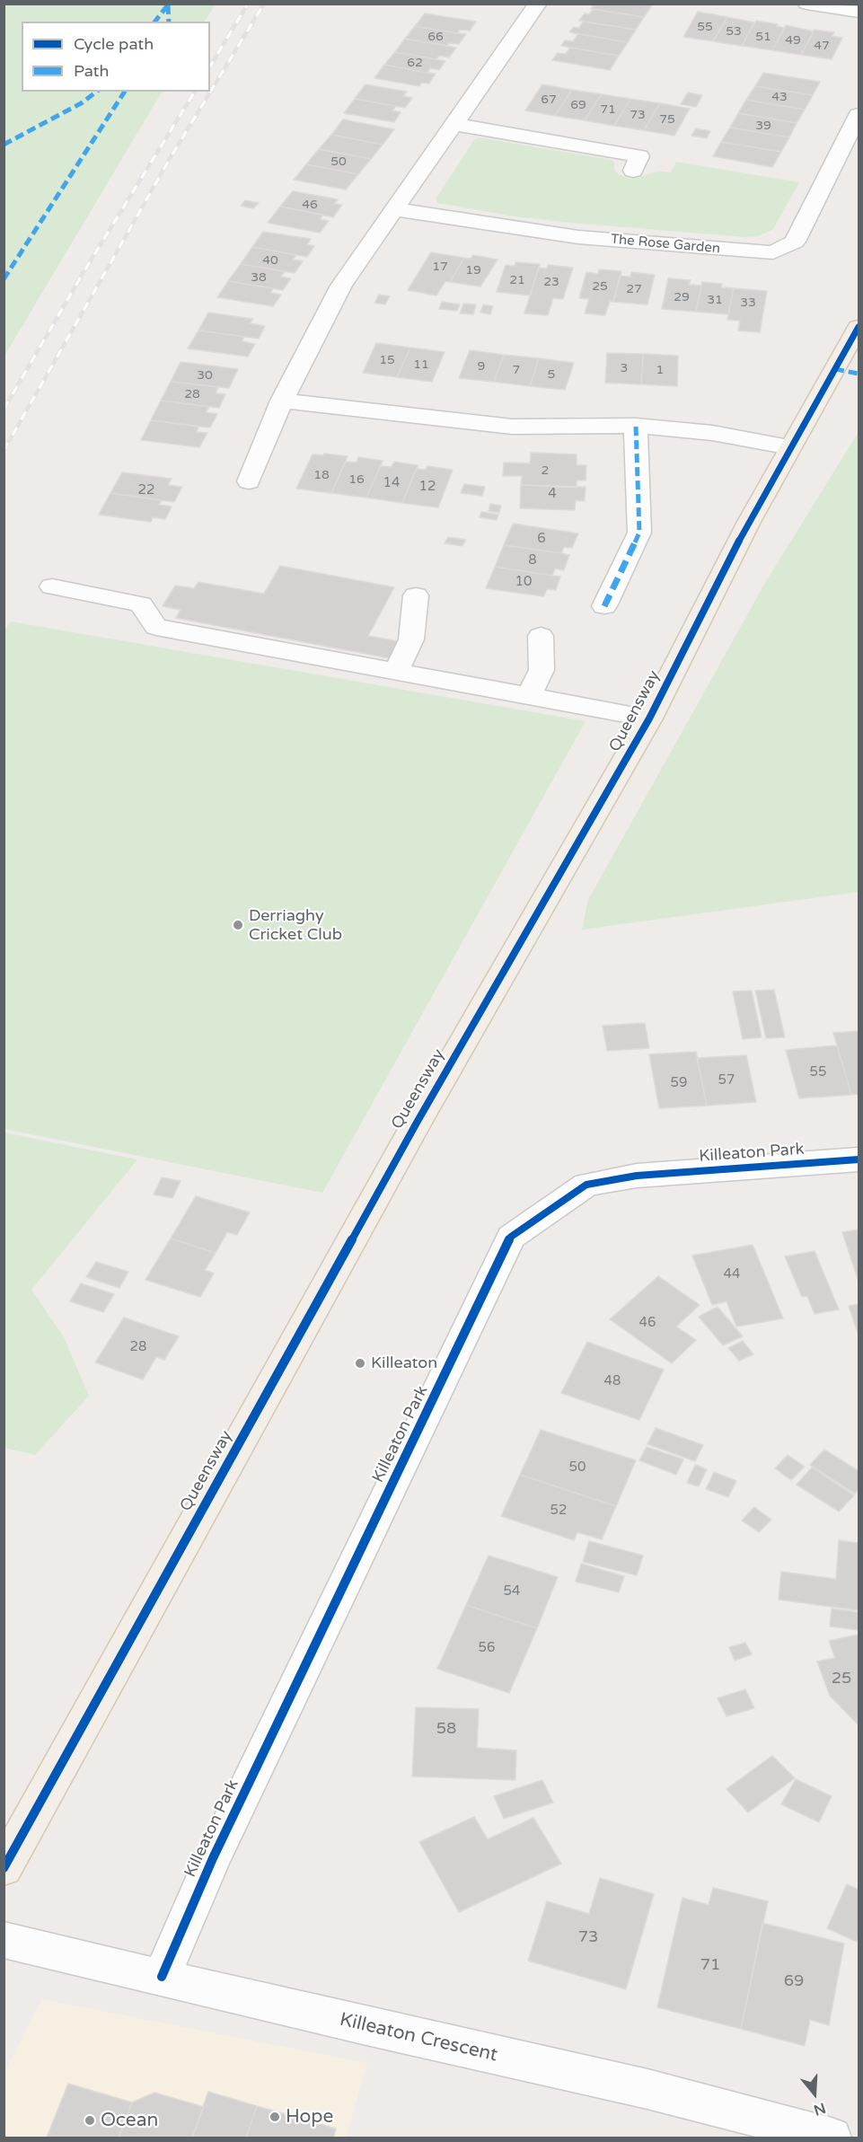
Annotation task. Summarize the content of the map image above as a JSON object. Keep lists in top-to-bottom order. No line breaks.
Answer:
{"streets":{"main road":["Queensway"],"street":["The Rose Garden","Killeaton Park","Killeaton Crescent"]},"crossings":[["Killeaton Park","Killeaton Crescent"]],"places":["Derriaghy Cricket Club","Killeaton","Hope","Ocean"],"house_numbers":["55","53","66","51","49","47","62","43","67","69","71","73","75","39","50","46","40","17","19","38","21","23","25","27","29","31","33","15","11","9","3","7","1","5","30","28","2","18","16","14","12","22","4","6","8","10","55","57","59","44","46","28","48","50","52","54","56","25","58","73","71","69"],"legend":["Cycle path","Path"],"north":"bottom"}
